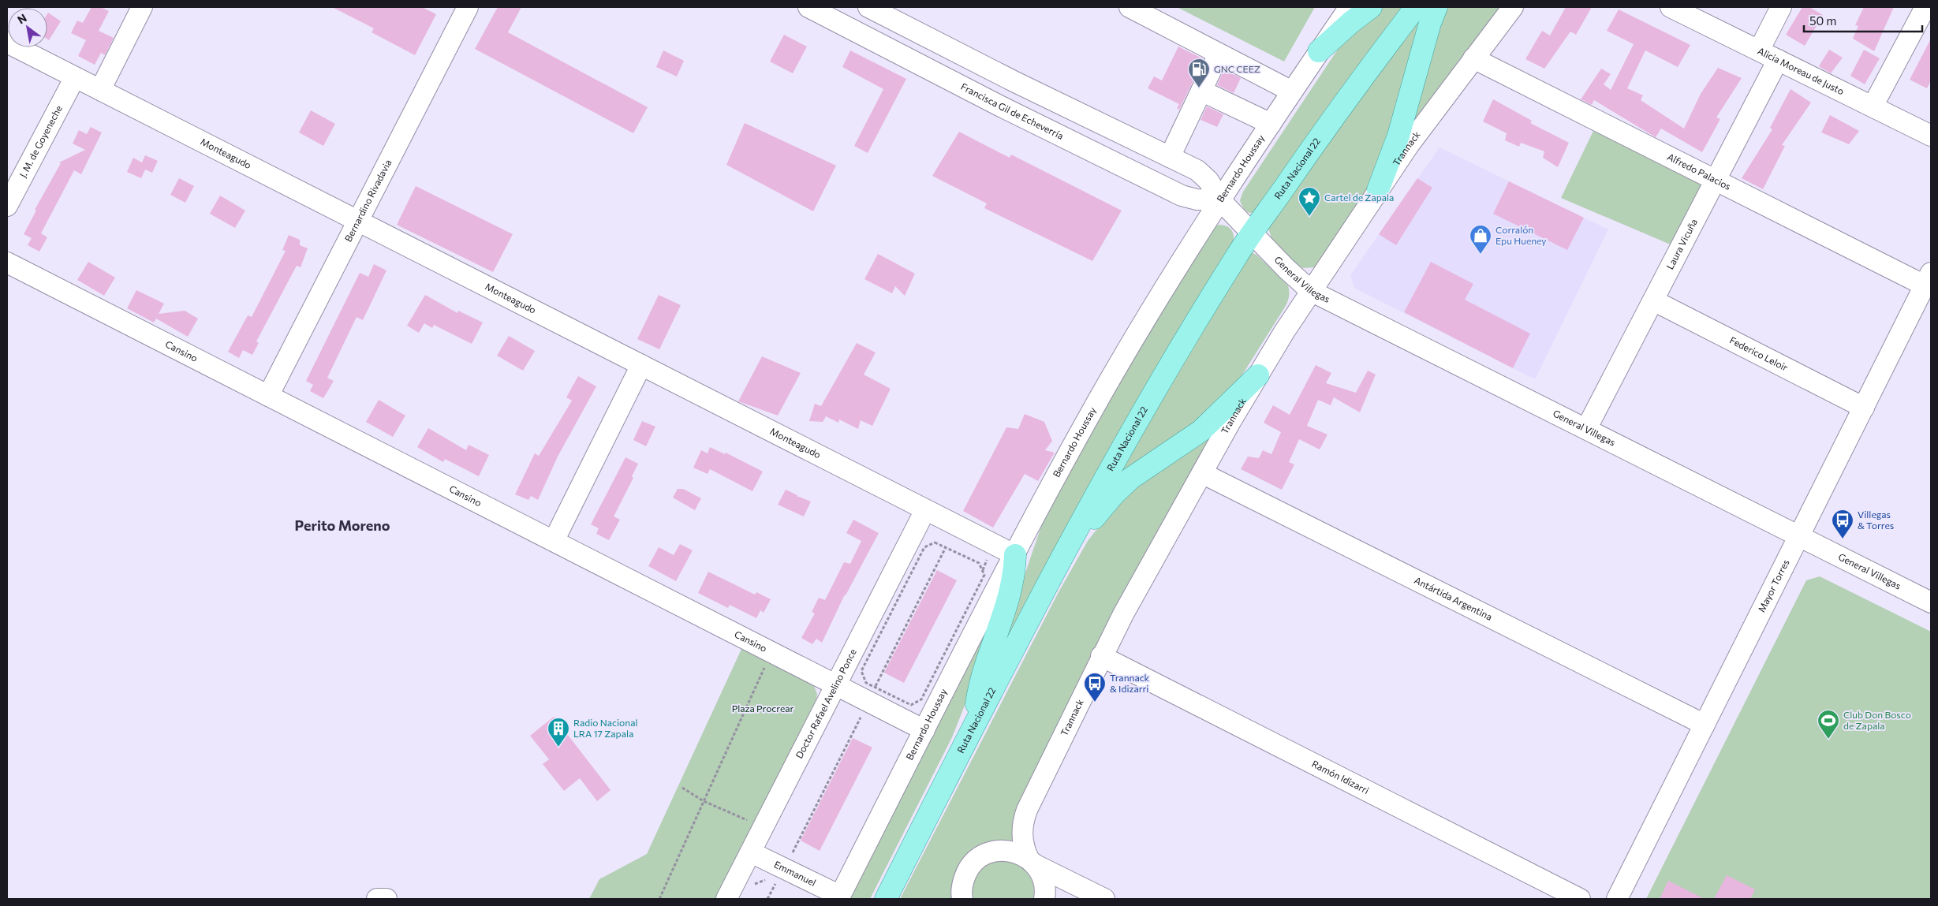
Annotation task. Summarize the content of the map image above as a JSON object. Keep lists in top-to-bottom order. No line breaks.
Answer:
{"streets":{"main road":["Ruta Nacional 22"],"street":["Alicia Moreau de Justo","Francisca Gil de Echeverría","J. M. de Goyeneche","Trannack","Monteagudo","Bernardo Houssay","Alfredo Palacios","Bernardino Rivadavia","Laura Vicuña","General Villegas","Cansino","Federico Leloir","Mayor Torres","Antártida Argentina","Doctor Rafael Avelino Ponce","Ramón Idizarri","Emmanuel"]},"crossings":[["Alicia Moreau de Justo","Laura Vicuña"],["Francisca Gil de Echeverría","Bernardo Houssay"],["J. M. de Goyeneche","Monteagudo"],["Trannack","Alfredo Palacios"],["Trannack","General Villegas"],["Trannack","Antártida Argentina"],["Trannack","Ramón Idizarri"],["Monteagudo","Bernardo Houssay"],["Monteagudo","Bernardino Rivadavia"],["Monteagudo","Doctor Rafael Avelino Ponce"],["Bernardo Houssay","Cansino"],["Bernardo Houssay","Emmanuel"],["Ruta Nacional 22","General Villegas"],["Alfredo Palacios","Laura Vicuña"],["Alfredo Palacios","Mayor Torres"],["Bernardino Rivadavia","Cansino"],["Laura Vicuña","General Villegas"],["Laura Vicuña","Federico Leloir"],["General Villegas","Mayor Torres"],["Cansino","Doctor Rafael Avelino Ponce"],["Federico Leloir","Mayor Torres"],["Mayor Torres","Antártida Argentina"],["Doctor Rafael Avelino Ponce","Emmanuel"]],"districts":["Perito Moreno"],"parks":["Plaza Procrear"],"places":{"fuel station":["GNC CEEZ"],"place":["Cartel de Zapala"],"shop":["Corralón Epu Hueney"],"bus stop":["Villegas & Torres","Trannack & Idizarri"],"sports":["Club Don Bosco de Zapala"],"building":["Radio Nacional LRA 17 Zapala"]},"scale_bar":"50 m","north":"top left"}
